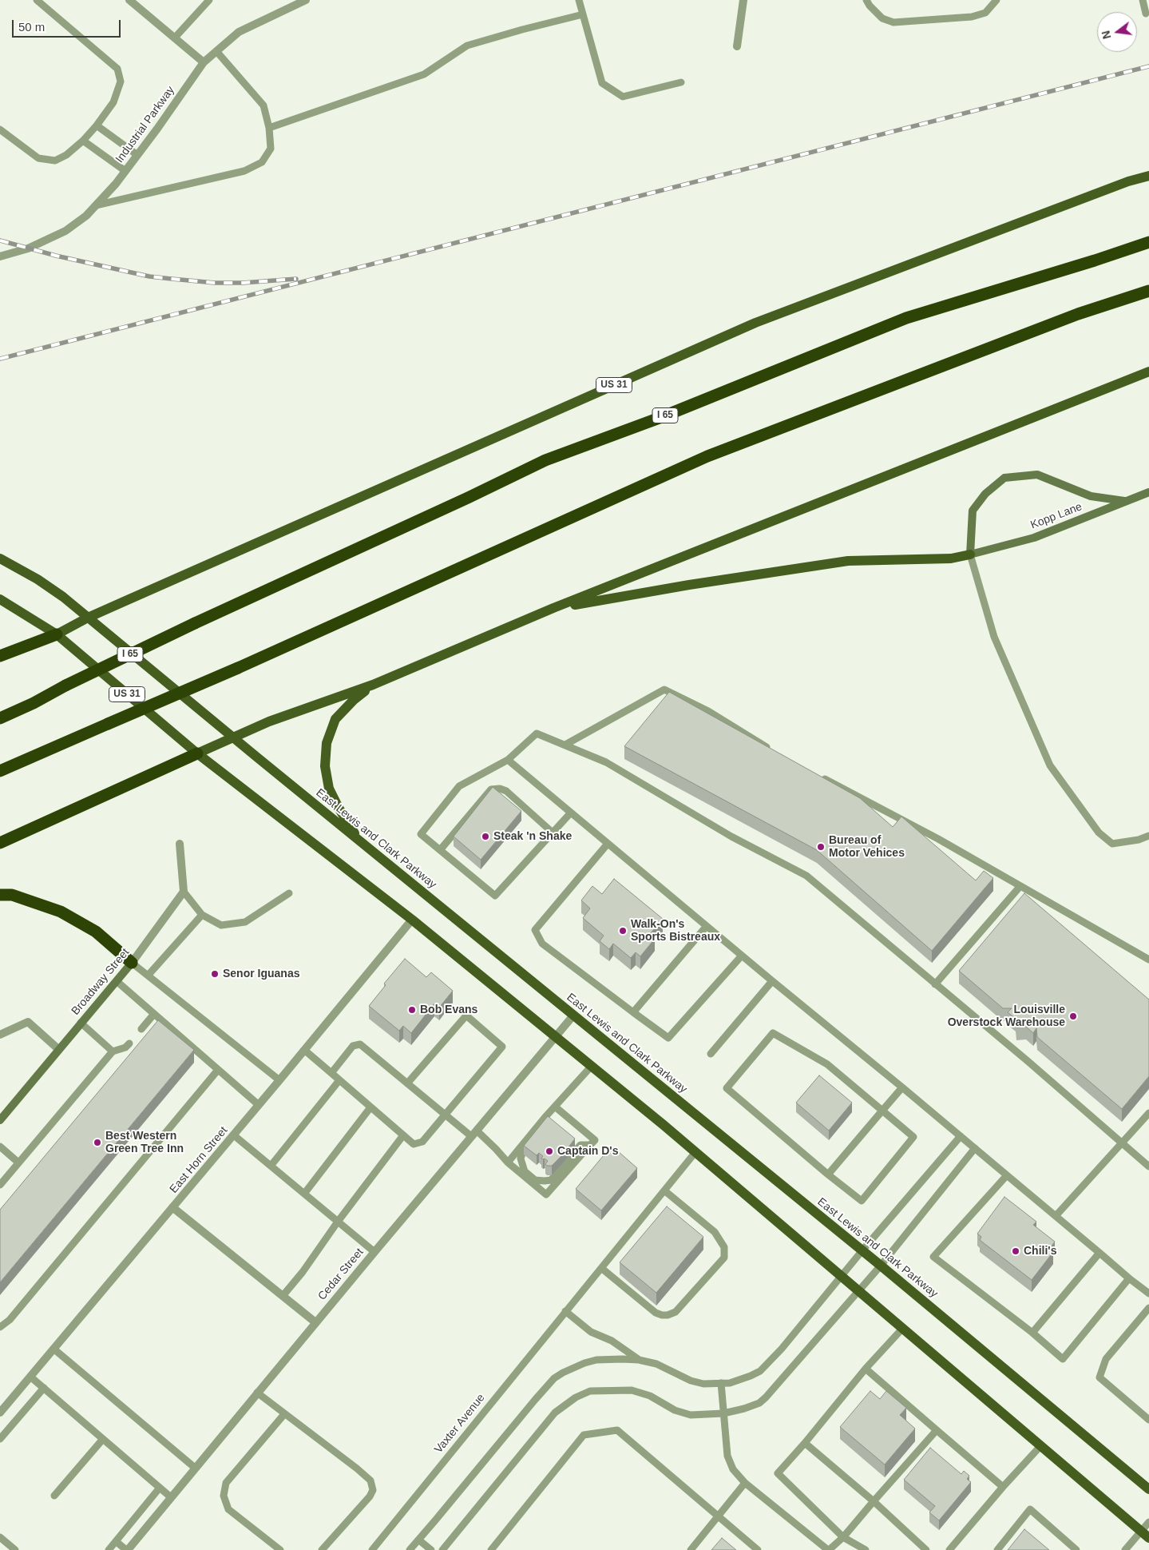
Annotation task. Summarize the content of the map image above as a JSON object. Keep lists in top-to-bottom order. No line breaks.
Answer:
{"streets":{"highway":["I 65"],"main road":["US 31","East Lewis and Clark Parkway"],"street":["Industrial Parkway","Kopp Lane","Broadway Street","East Horn Street","Cedar Street"],"lane":["Vaxter Avenue"]},"crossings":[["US 31","East Lewis and Clark Parkway"],["East Lewis and Clark Parkway","Cedar Street"]],"places":["Steak 'n Shake","Bureau of Motor Vehices","Walk-On's Sports Bistreaux","Senor Iguanas","Bob Evans","Louisville Overstock Warehouse","Best Western Green Tree Inn","Captain D's","Chili's"],"scale_bar":"50 m","north":"left"}
